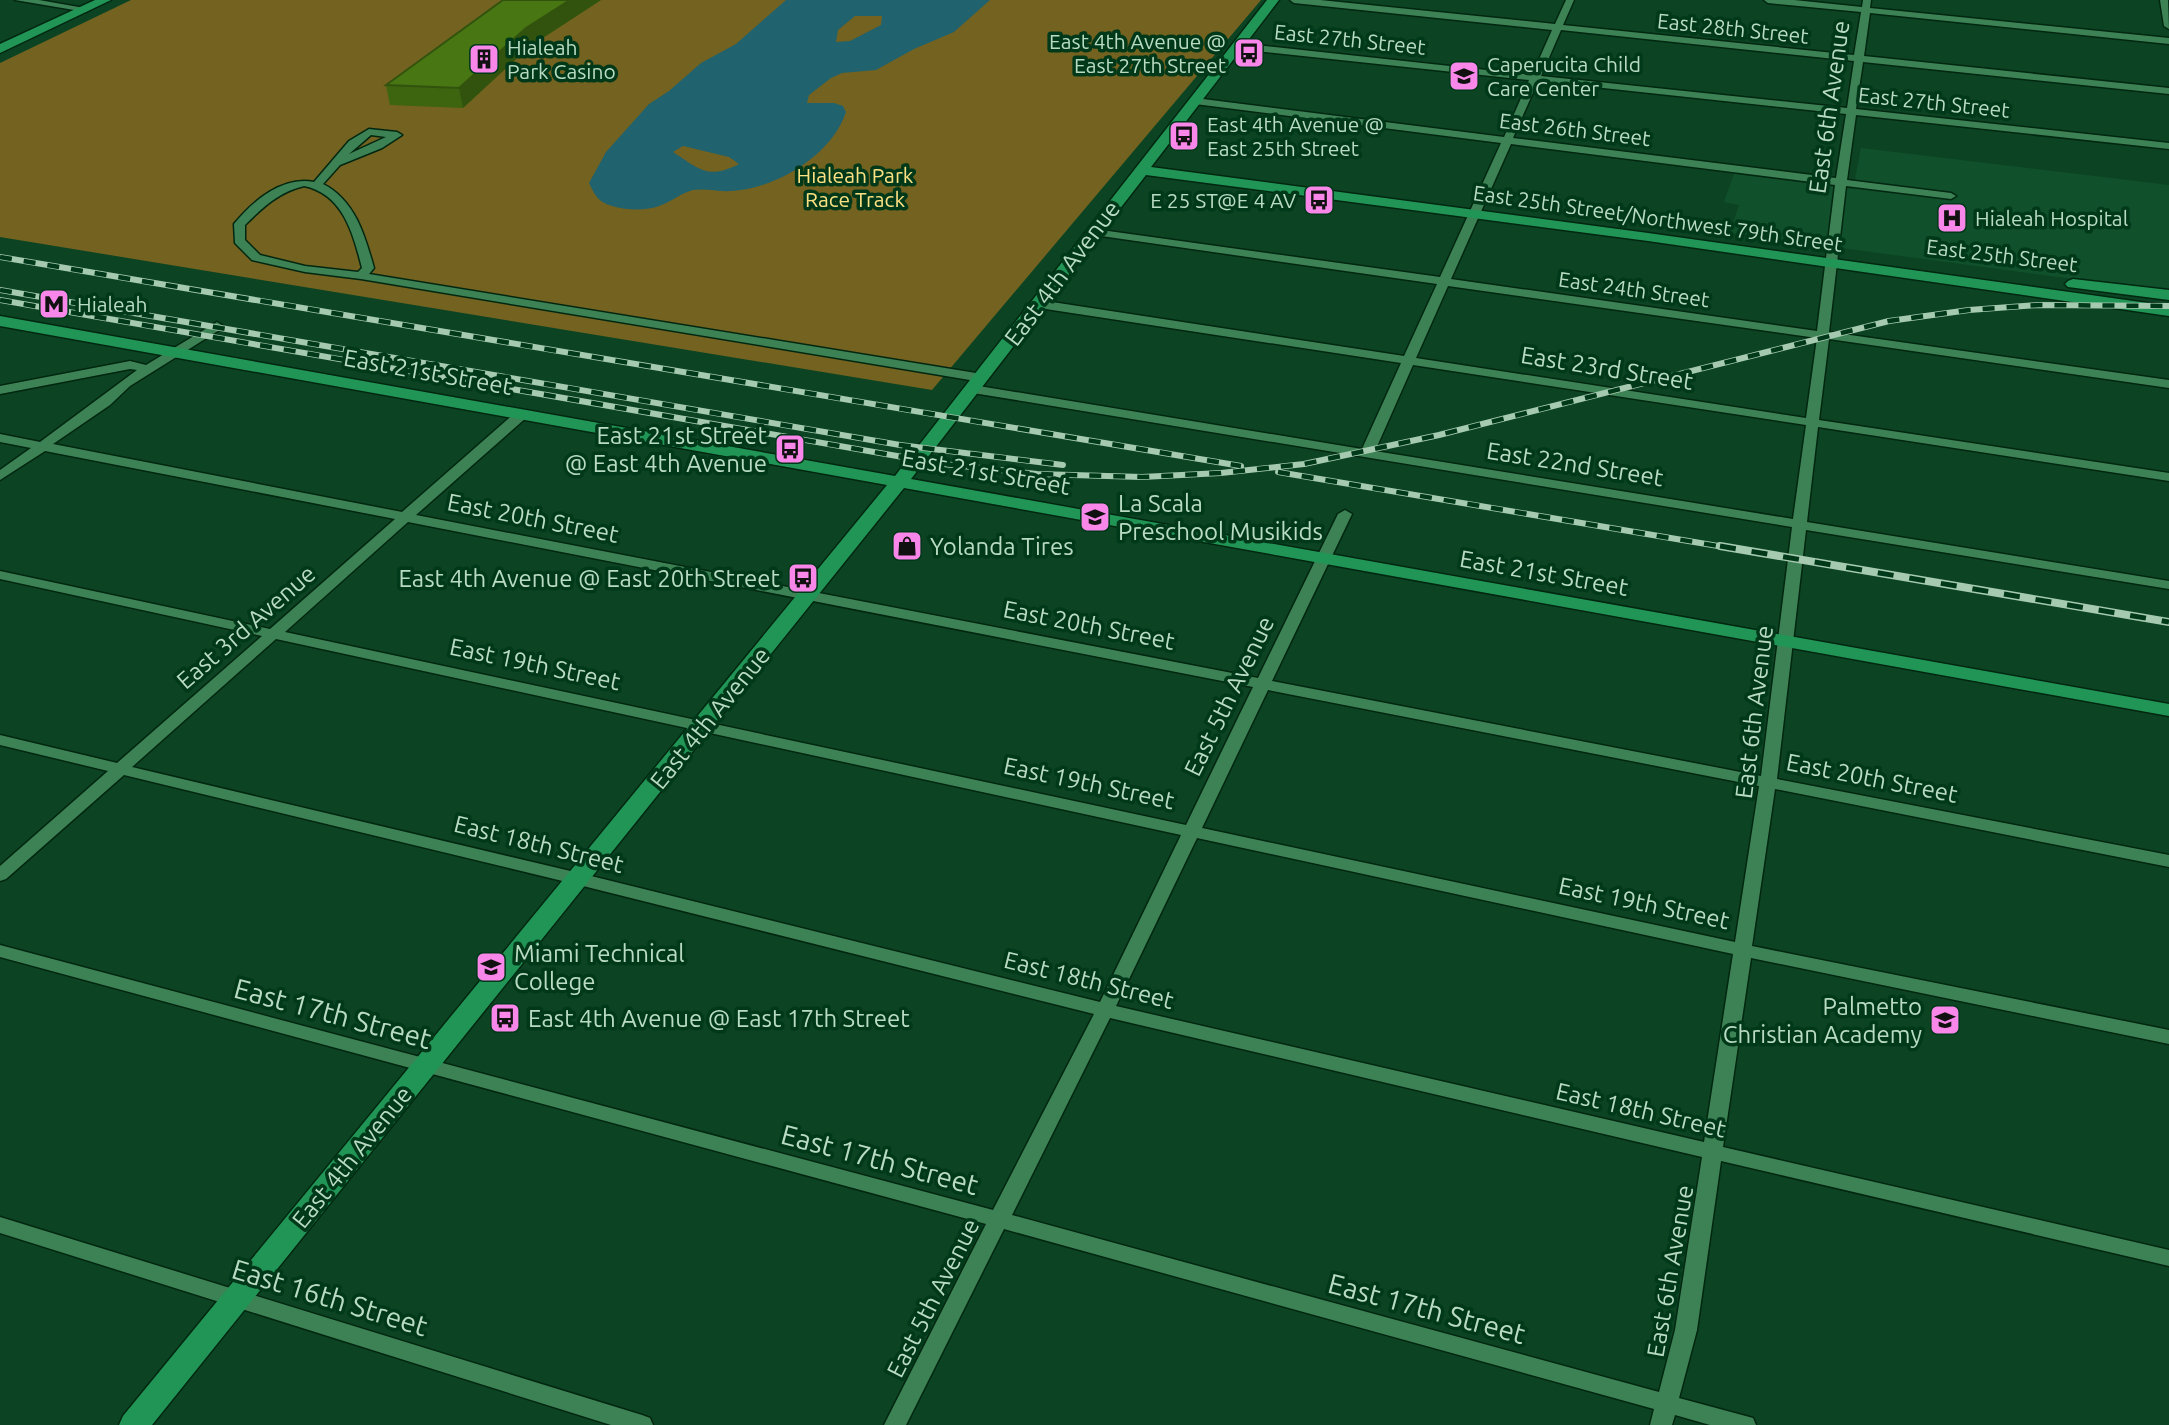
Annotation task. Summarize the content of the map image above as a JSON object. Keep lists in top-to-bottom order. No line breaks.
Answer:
{"streets":{"main road":["East 25th Street/Northwest 79th Street","East 25th Street","East 4th Avenue","East 21st Street"],"street":["East 28th Street","East 27th Street","East 6th Avenue","East 26th Street","East 24th Street","East 23rd Street","East 22nd Street","East 20th Street","East 3rd Avenue","East 19th Street","East 5th Avenue","East 18th Street","East 17th Street","East 16th Street"]},"crossings":[["East 28th Street","East 6th Avenue"],["East 27th Street","East 6th Avenue"],["East 27th Street","East 4th Avenue"],["East 6th Avenue","East 26th Street"],["East 6th Avenue","East 25th Street/Northwest 79th Street"],["East 6th Avenue","East 25th Street"],["East 6th Avenue","East 24th Street"],["East 6th Avenue","East 23rd Street"],["East 6th Avenue","East 21st Street"],["East 6th Avenue","East 22nd Street"],["East 6th Avenue","East 20th Street"],["East 6th Avenue","East 19th Street"],["East 6th Avenue","East 18th Street"],["East 6th Avenue","East 17th Street"],["East 26th Street","East 4th Avenue"],["East 25th Street/Northwest 79th Street","East 25th Street"],["East 25th Street/Northwest 79th Street","East 4th Avenue"],["East 4th Avenue","East 24th Street"],["East 4th Avenue","East 23rd Street"],["East 4th Avenue","East 21st Street"],["East 4th Avenue","East 22nd Street"],["East 4th Avenue","East 20th Street"],["East 4th Avenue","East 19th Street"],["East 4th Avenue","East 18th Street"],["East 4th Avenue","East 17th Street"],["East 4th Avenue","East 16th Street"],["East 21st Street","East 3rd Avenue"],["East 21st Street","East 5th Avenue"],["East 20th Street","East 3rd Avenue"],["East 20th Street","East 5th Avenue"],["East 3rd Avenue","East 19th Street"],["East 3rd Avenue","East 18th Street"],["East 19th Street","East 5th Avenue"],["East 5th Avenue","East 18th Street"],["East 5th Avenue","East 17th Street"]],"parks":["Hialeah Park Race Track"],"places":{"bus stop":["East 4th Avenue @ East 27th Street","East 4th Avenue @ East 25th Street","E 25 ST@E 4 AV","East 21st Street @ East 4th Avenue","East 4th Avenue @ East 20th Street","East 4th Avenue @ East 17th Street"],"building":["Hialeah Park Casino"],"school or university":["Caperucita Child Care Center","La Scala Preschool Musikids","Miami Technical College","Palmetto Christian Academy"],"hospital":["Hialeah Hospital"],"metro station":["Hialeah"],"shop":["Yolanda Tires"]}}
